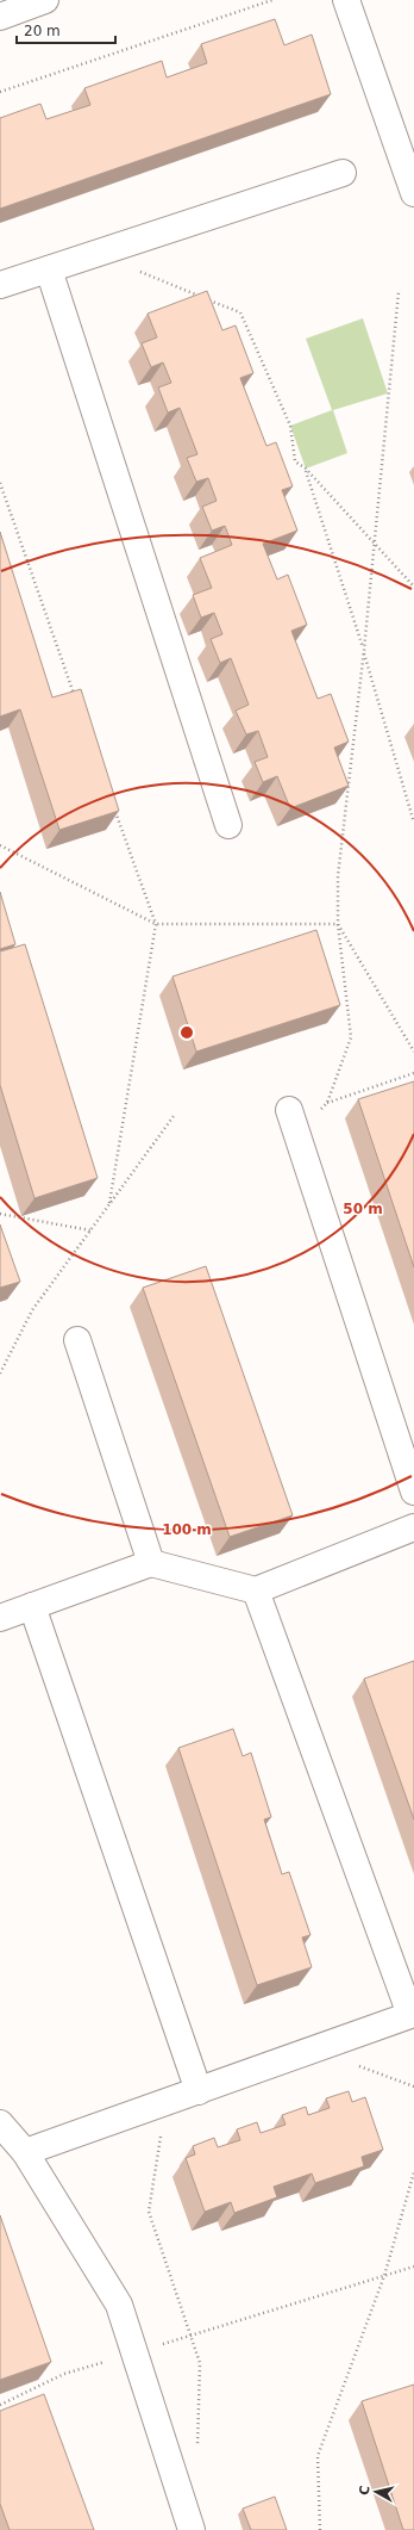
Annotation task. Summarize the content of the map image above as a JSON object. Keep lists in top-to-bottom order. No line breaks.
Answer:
{"scale_bar":"20 m","north":"left","rings":["50 m","100 m"]}
